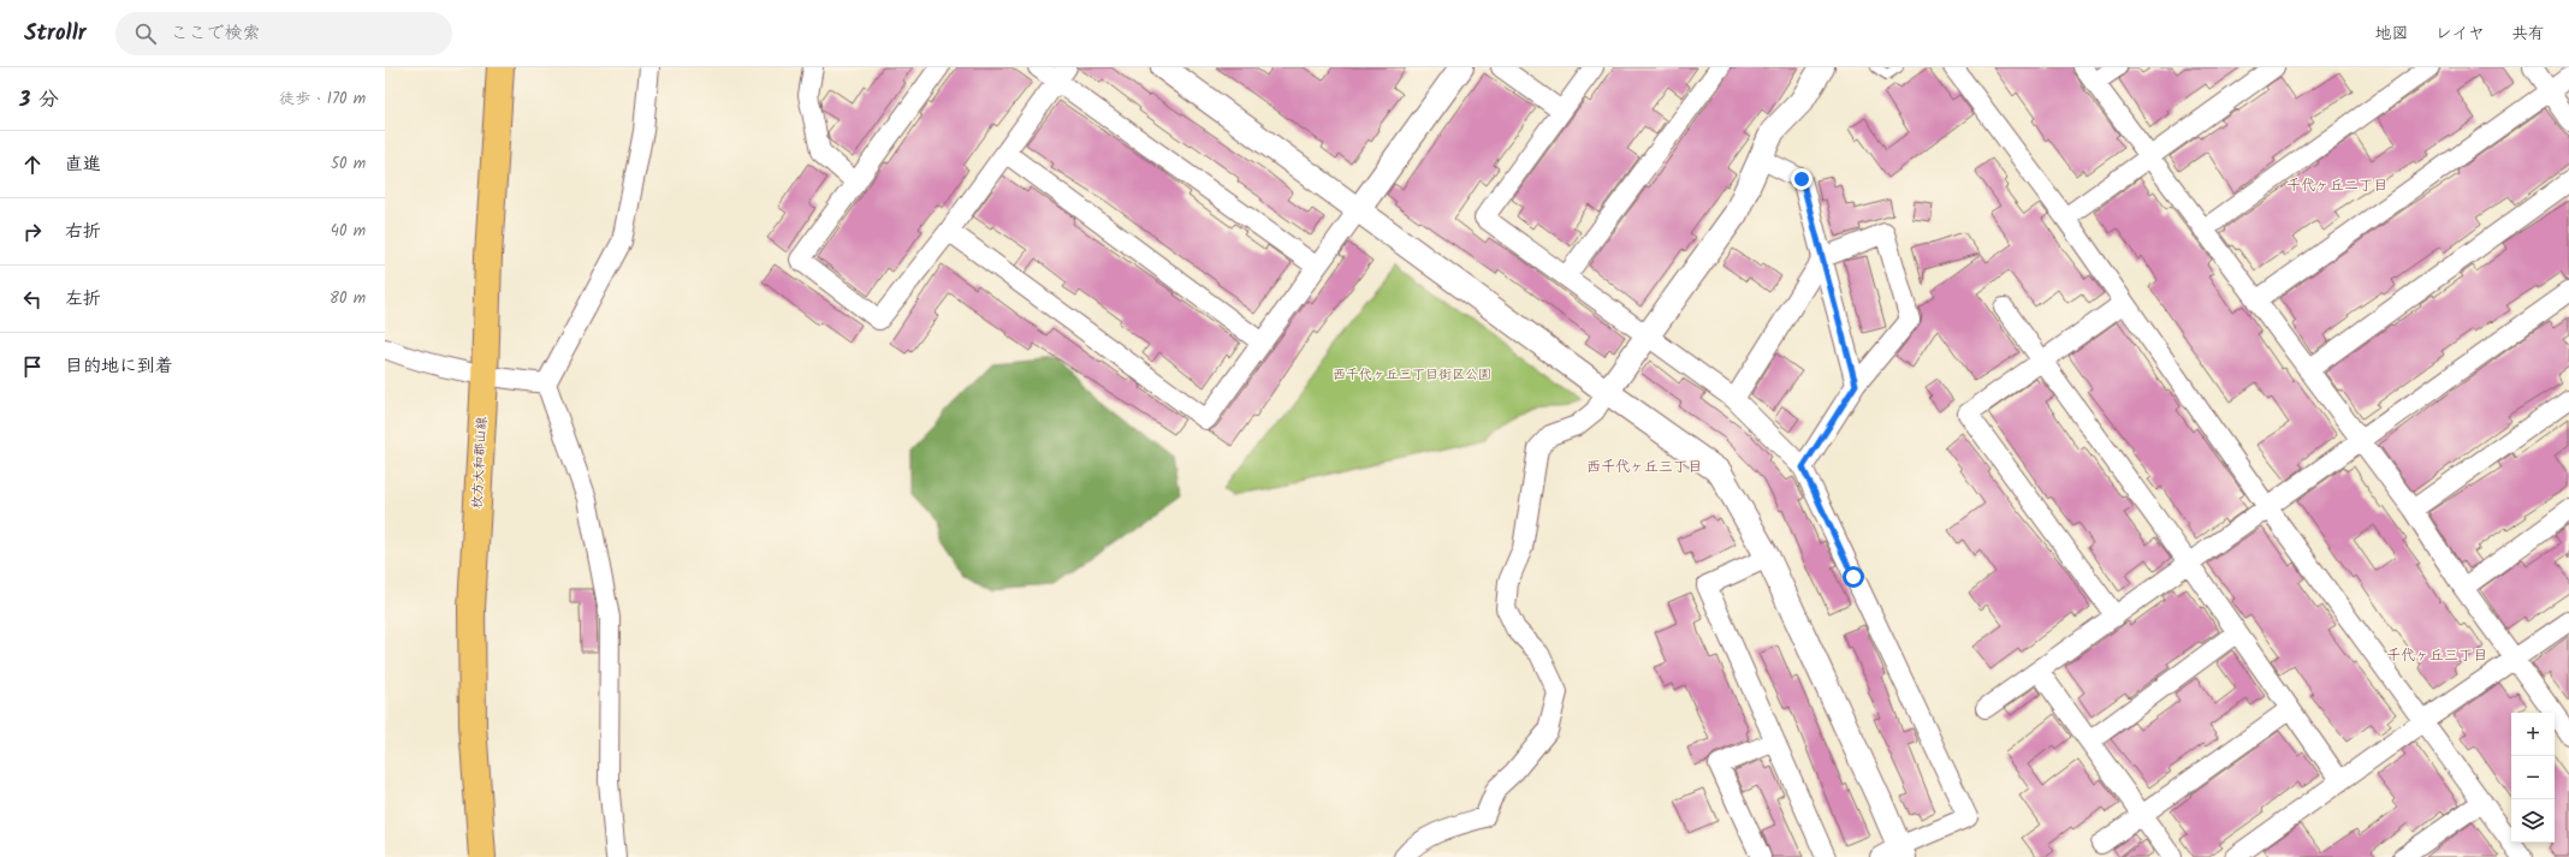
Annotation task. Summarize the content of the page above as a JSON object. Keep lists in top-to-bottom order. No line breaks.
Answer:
{"streets":{"main road":["枚方大和郡山線"]},"districts":["千代ヶ丘二丁目","西千代ヶ丘三丁目","千代ヶ丘三丁目"],"parks":["西千代ヶ丘三丁目街区公園"],"page":{"header":"Strollr","search":"ここで検索","nav":["地図","レイヤ","共有"],"heading":["3 分","徒歩 · 170 m"],"list":[["直進","50 m"],["右折","40 m"],["左折","80 m"],"目的地に到着"],"map_buttons":["+","−"]}}
